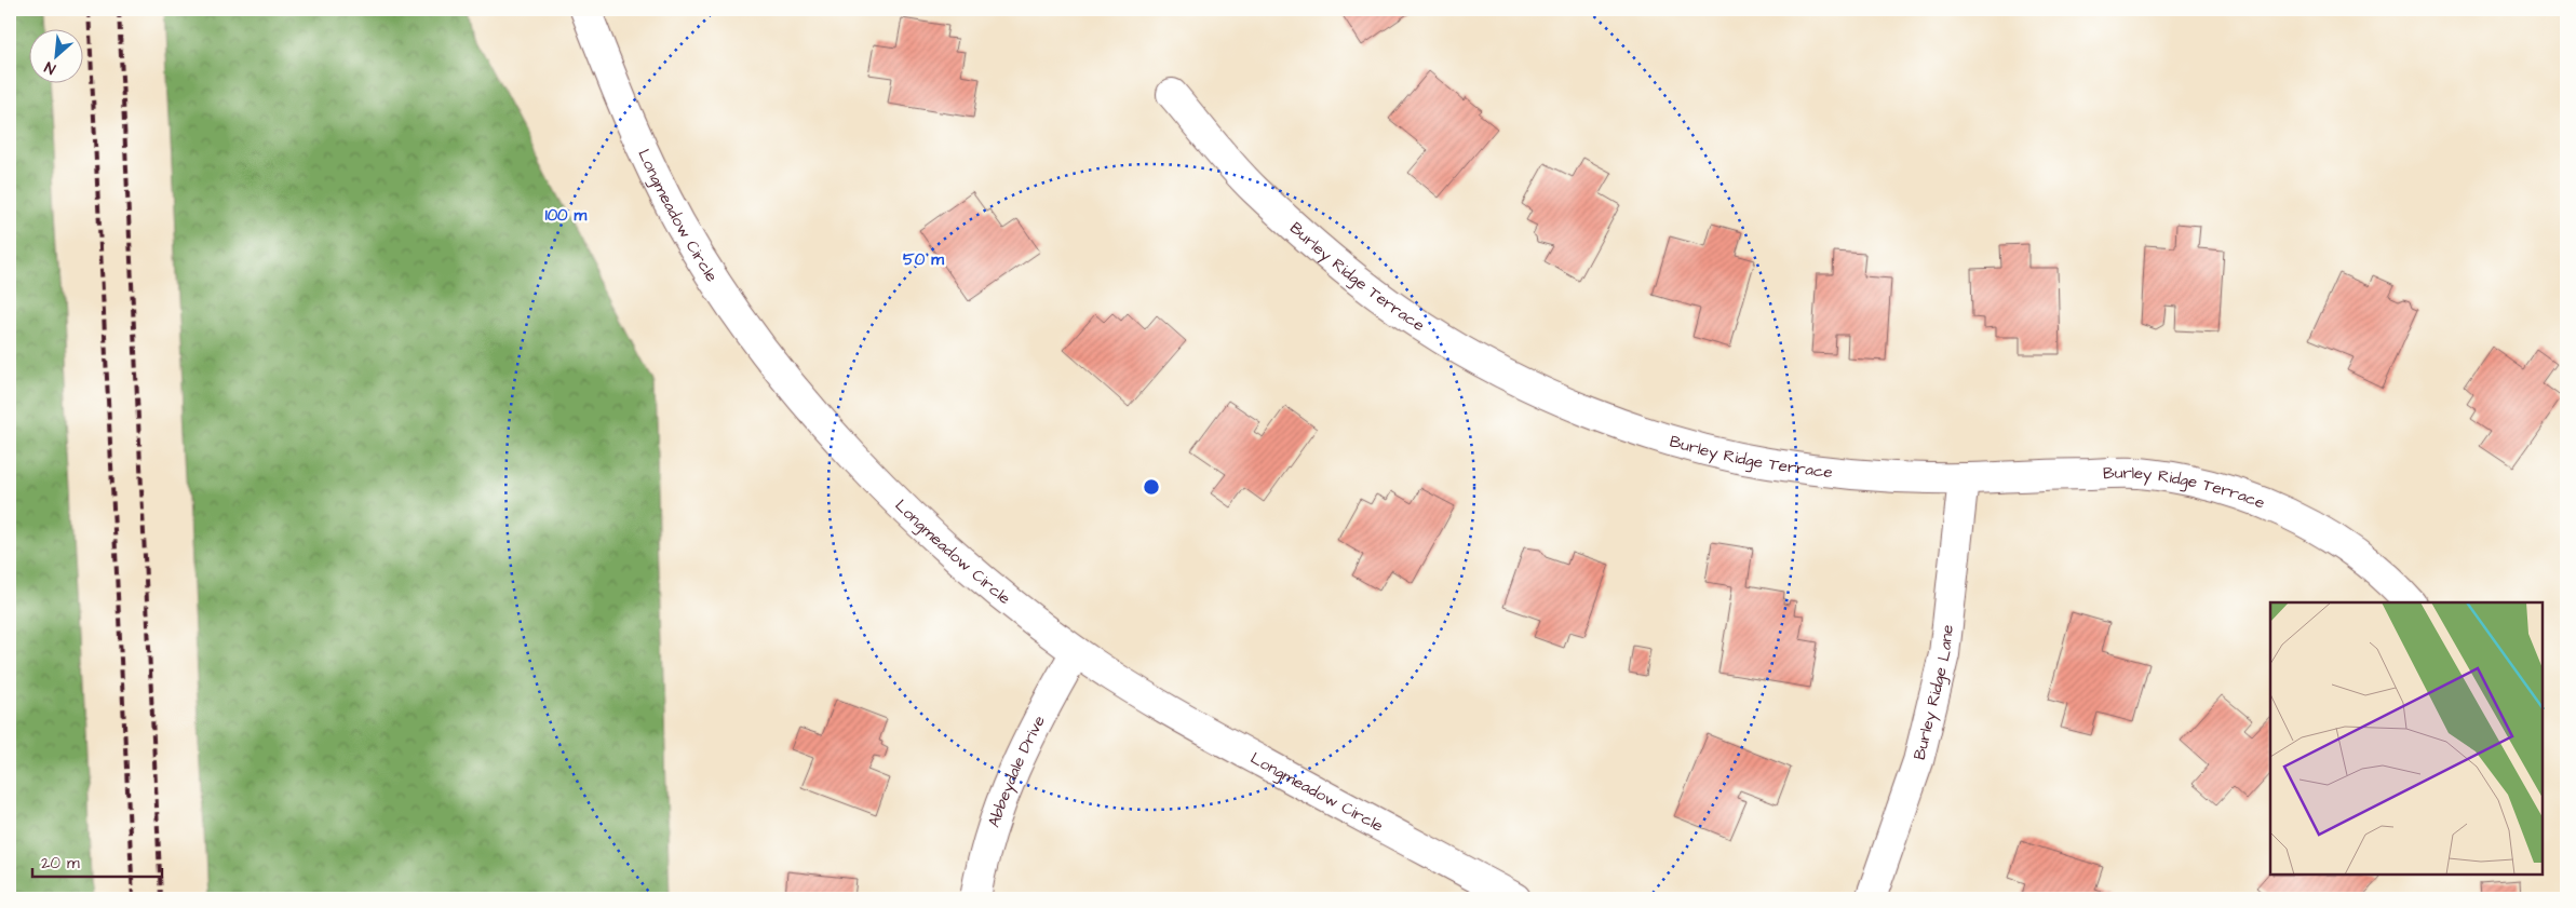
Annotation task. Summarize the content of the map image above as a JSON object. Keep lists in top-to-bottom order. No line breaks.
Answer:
{"streets":{"street":["Longmeadow Circle","Burley Ridge Terrace","Burley Ridge Lane","Abbeydale Drive"]},"crossings":[["Longmeadow Circle","Abbeydale Drive"],["Burley Ridge Terrace","Burley Ridge Lane"]],"scale_bar":"20 m","north":"bottom left","rings":["100 m","50 m"]}
